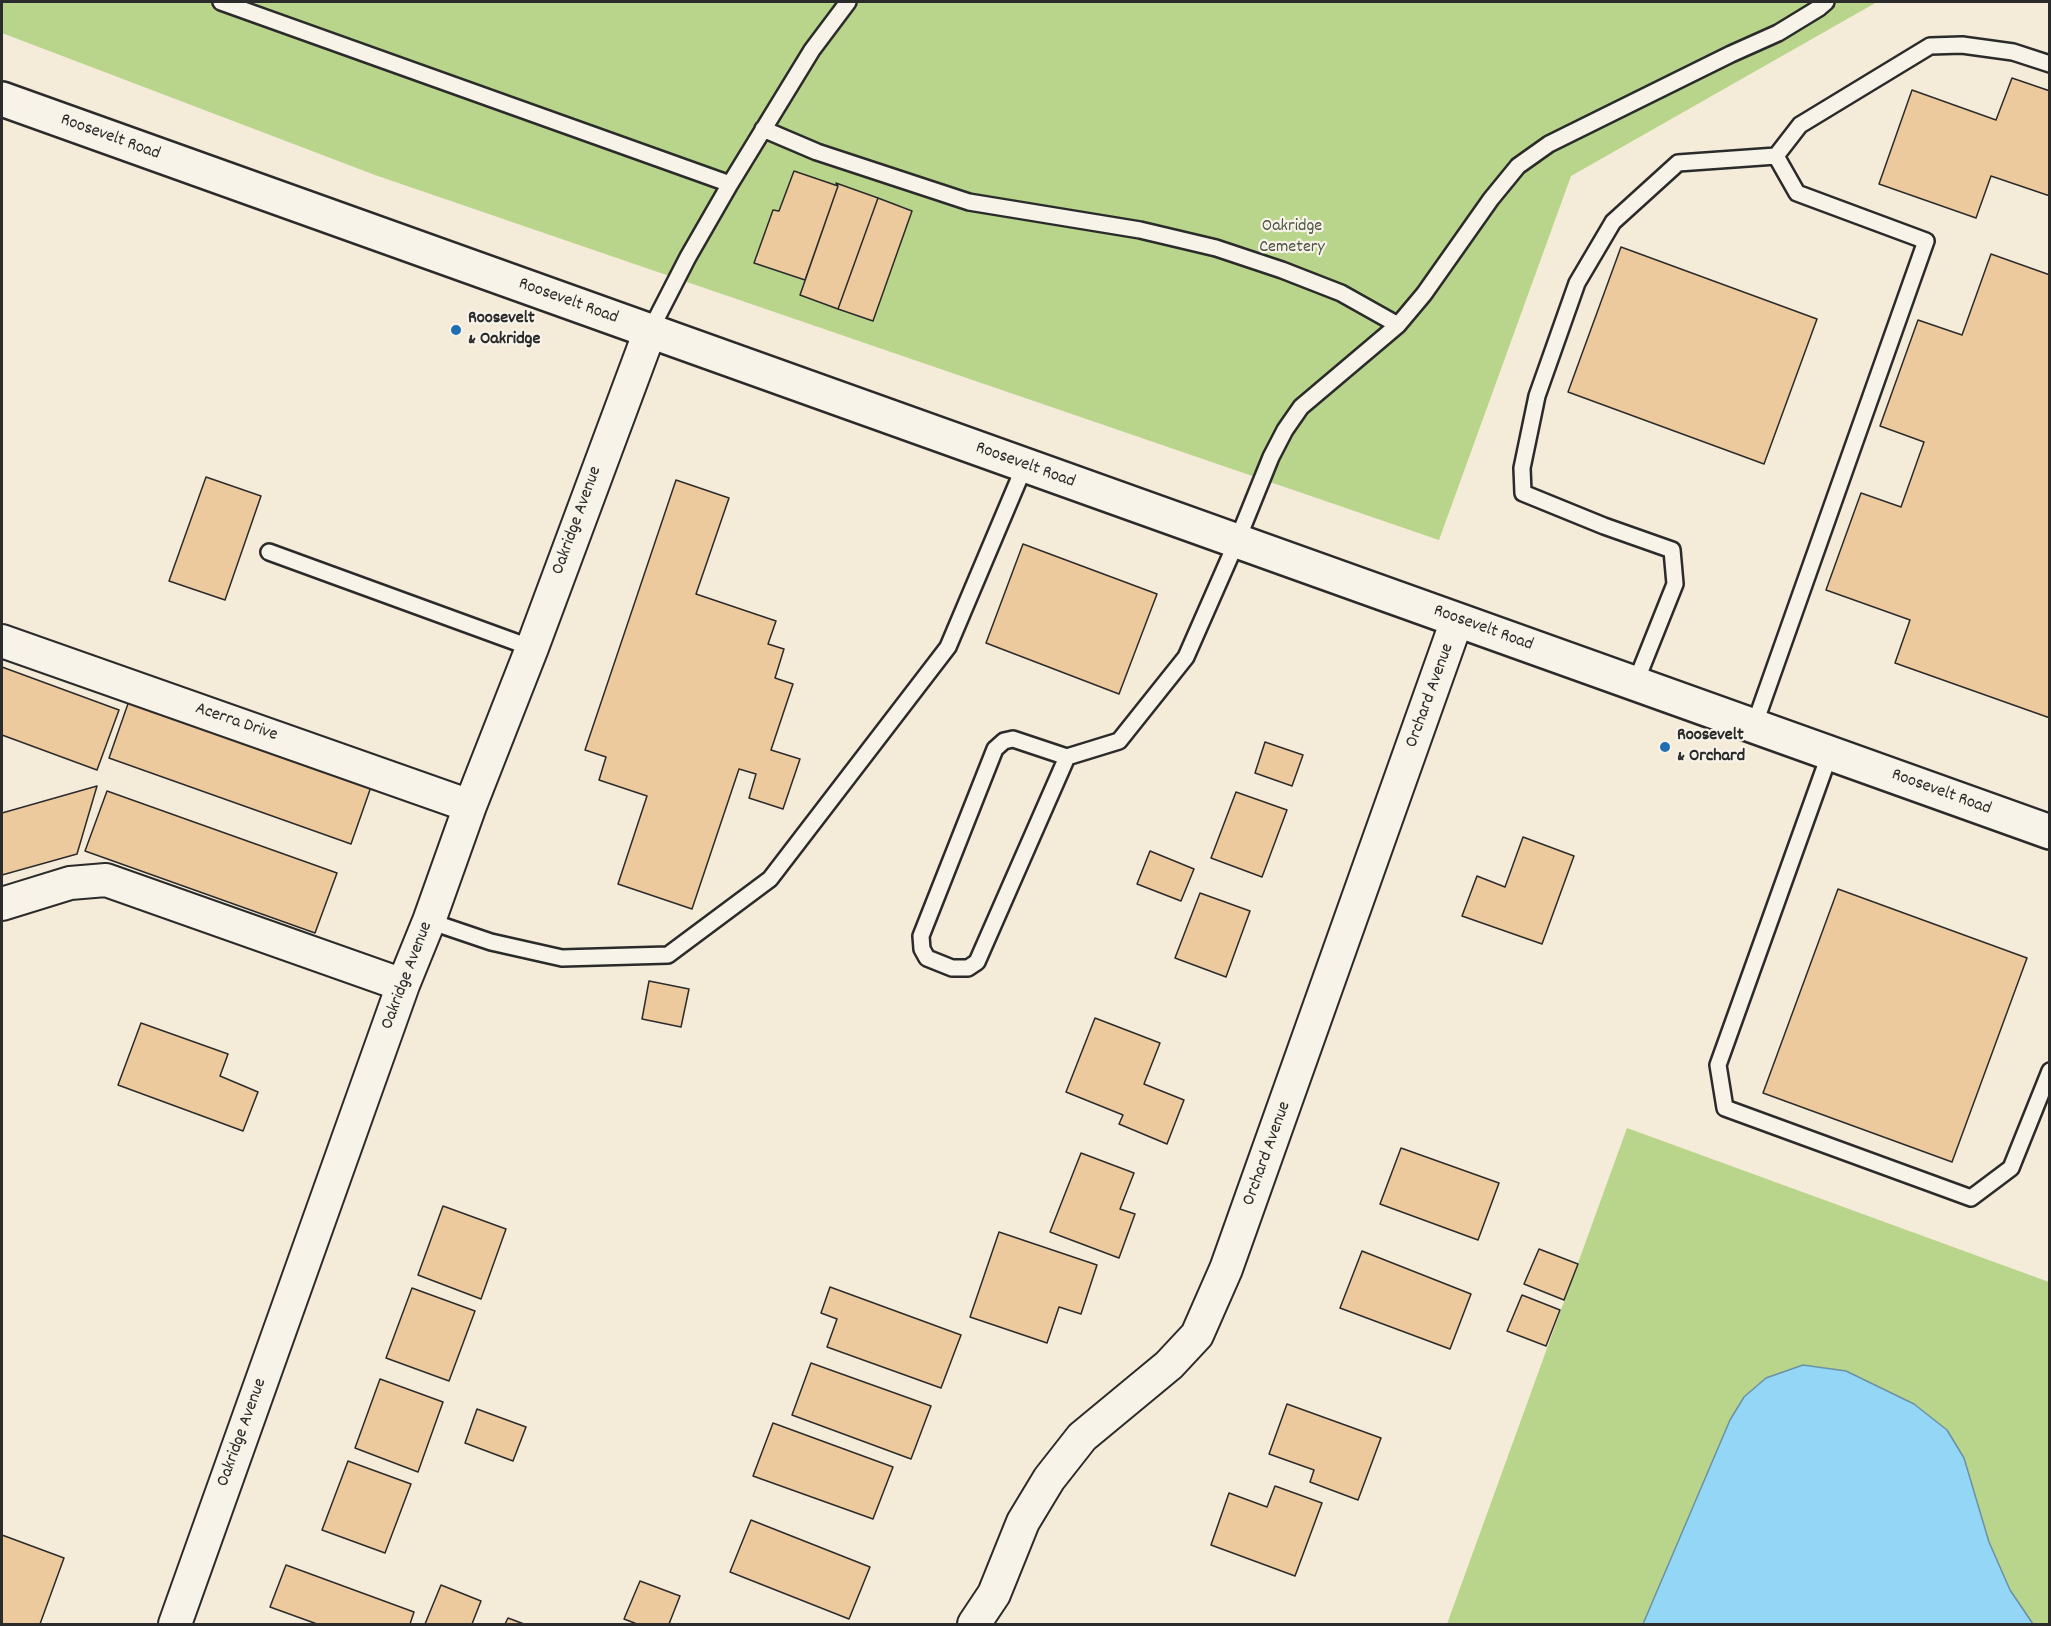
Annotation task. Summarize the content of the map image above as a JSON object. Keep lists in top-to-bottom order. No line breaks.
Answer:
{"streets":{"main road":["Roosevelt Road"],"street":["Oakridge Avenue","Orchard Avenue","Acerra Drive"]},"crossings":[["Roosevelt Road","Oakridge Avenue"],["Roosevelt Road","Orchard Avenue"],["Oakridge Avenue","Acerra Drive"]],"parks":["Oakridge Cemetery"],"places":["Roosevelt & Oakridge","Roosevelt & Orchard"]}
